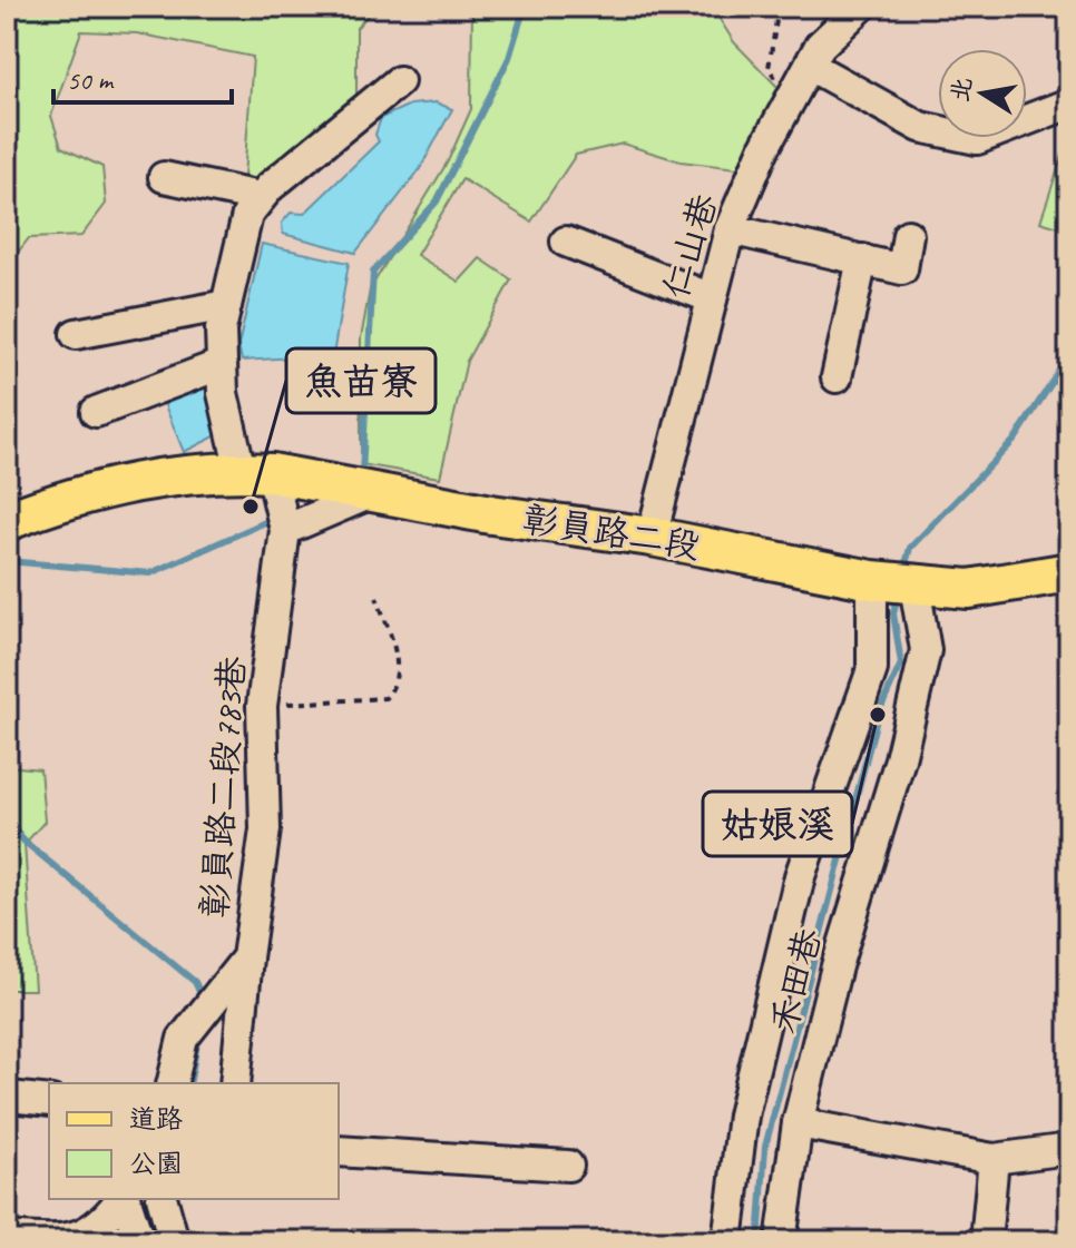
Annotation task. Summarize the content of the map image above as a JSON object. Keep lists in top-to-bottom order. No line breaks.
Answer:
{"streets":{"main road":["彰員路二段"],"lane":["仁山巷","彰員路二段783巷","禾田巷"]},"crossings":[["仁山巷","彰員路二段"],["彰員路二段","彰員路二段783巷"],["彰員路二段","禾田巷"]],"places":["魚苗寮","姑娘溪"],"legend":["道路","公園"],"scale_bar":"50 m","north":"left"}
